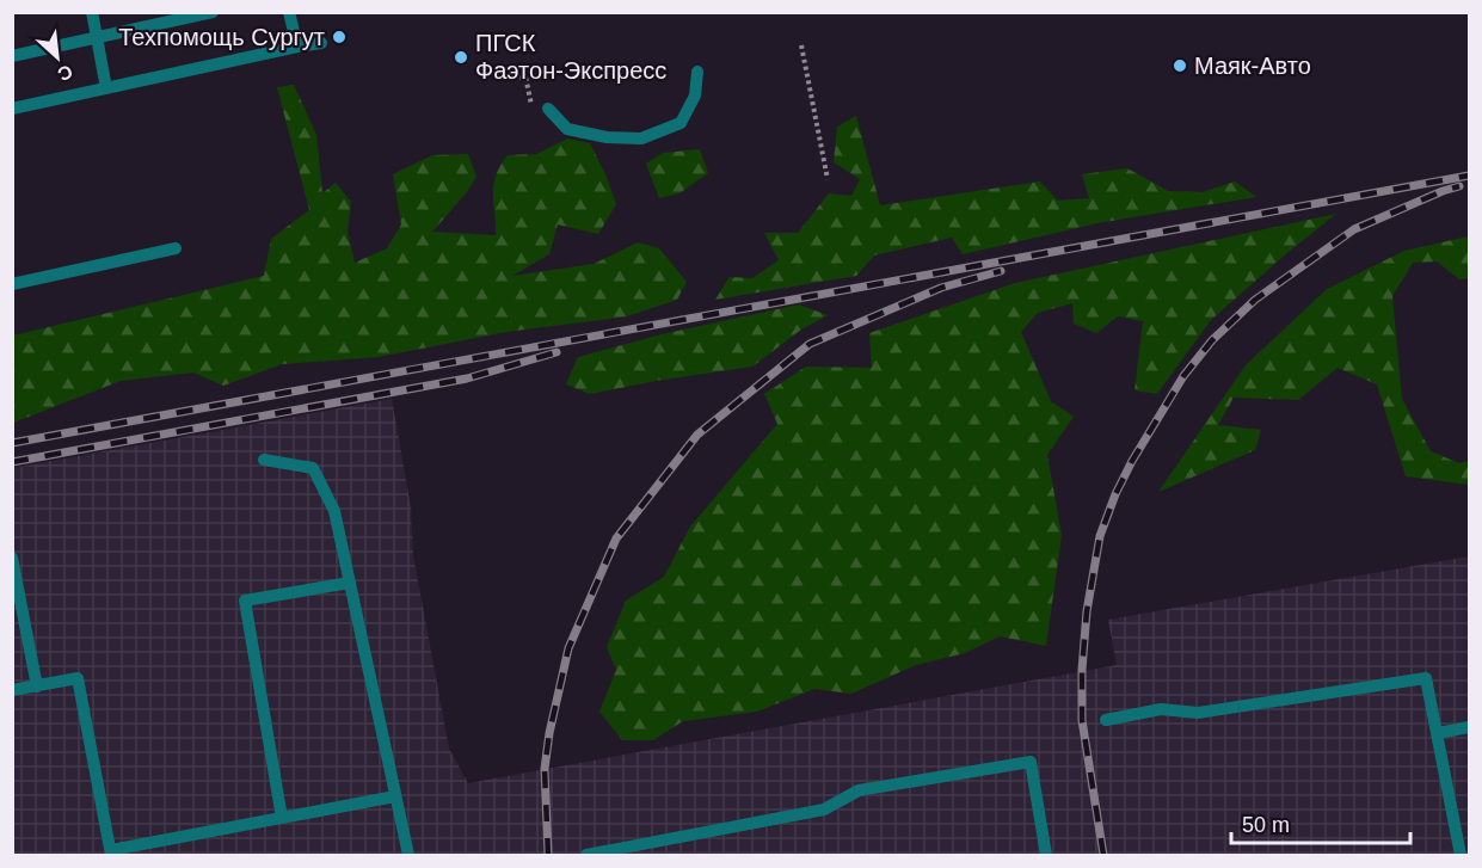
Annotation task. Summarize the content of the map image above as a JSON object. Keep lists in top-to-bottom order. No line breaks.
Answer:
{"places":["Техпомощь Сургут","ПГСК Фаэтон-Экспресс","Маяк-Авто"],"scale_bar":"50 m","north":"bottom right"}
